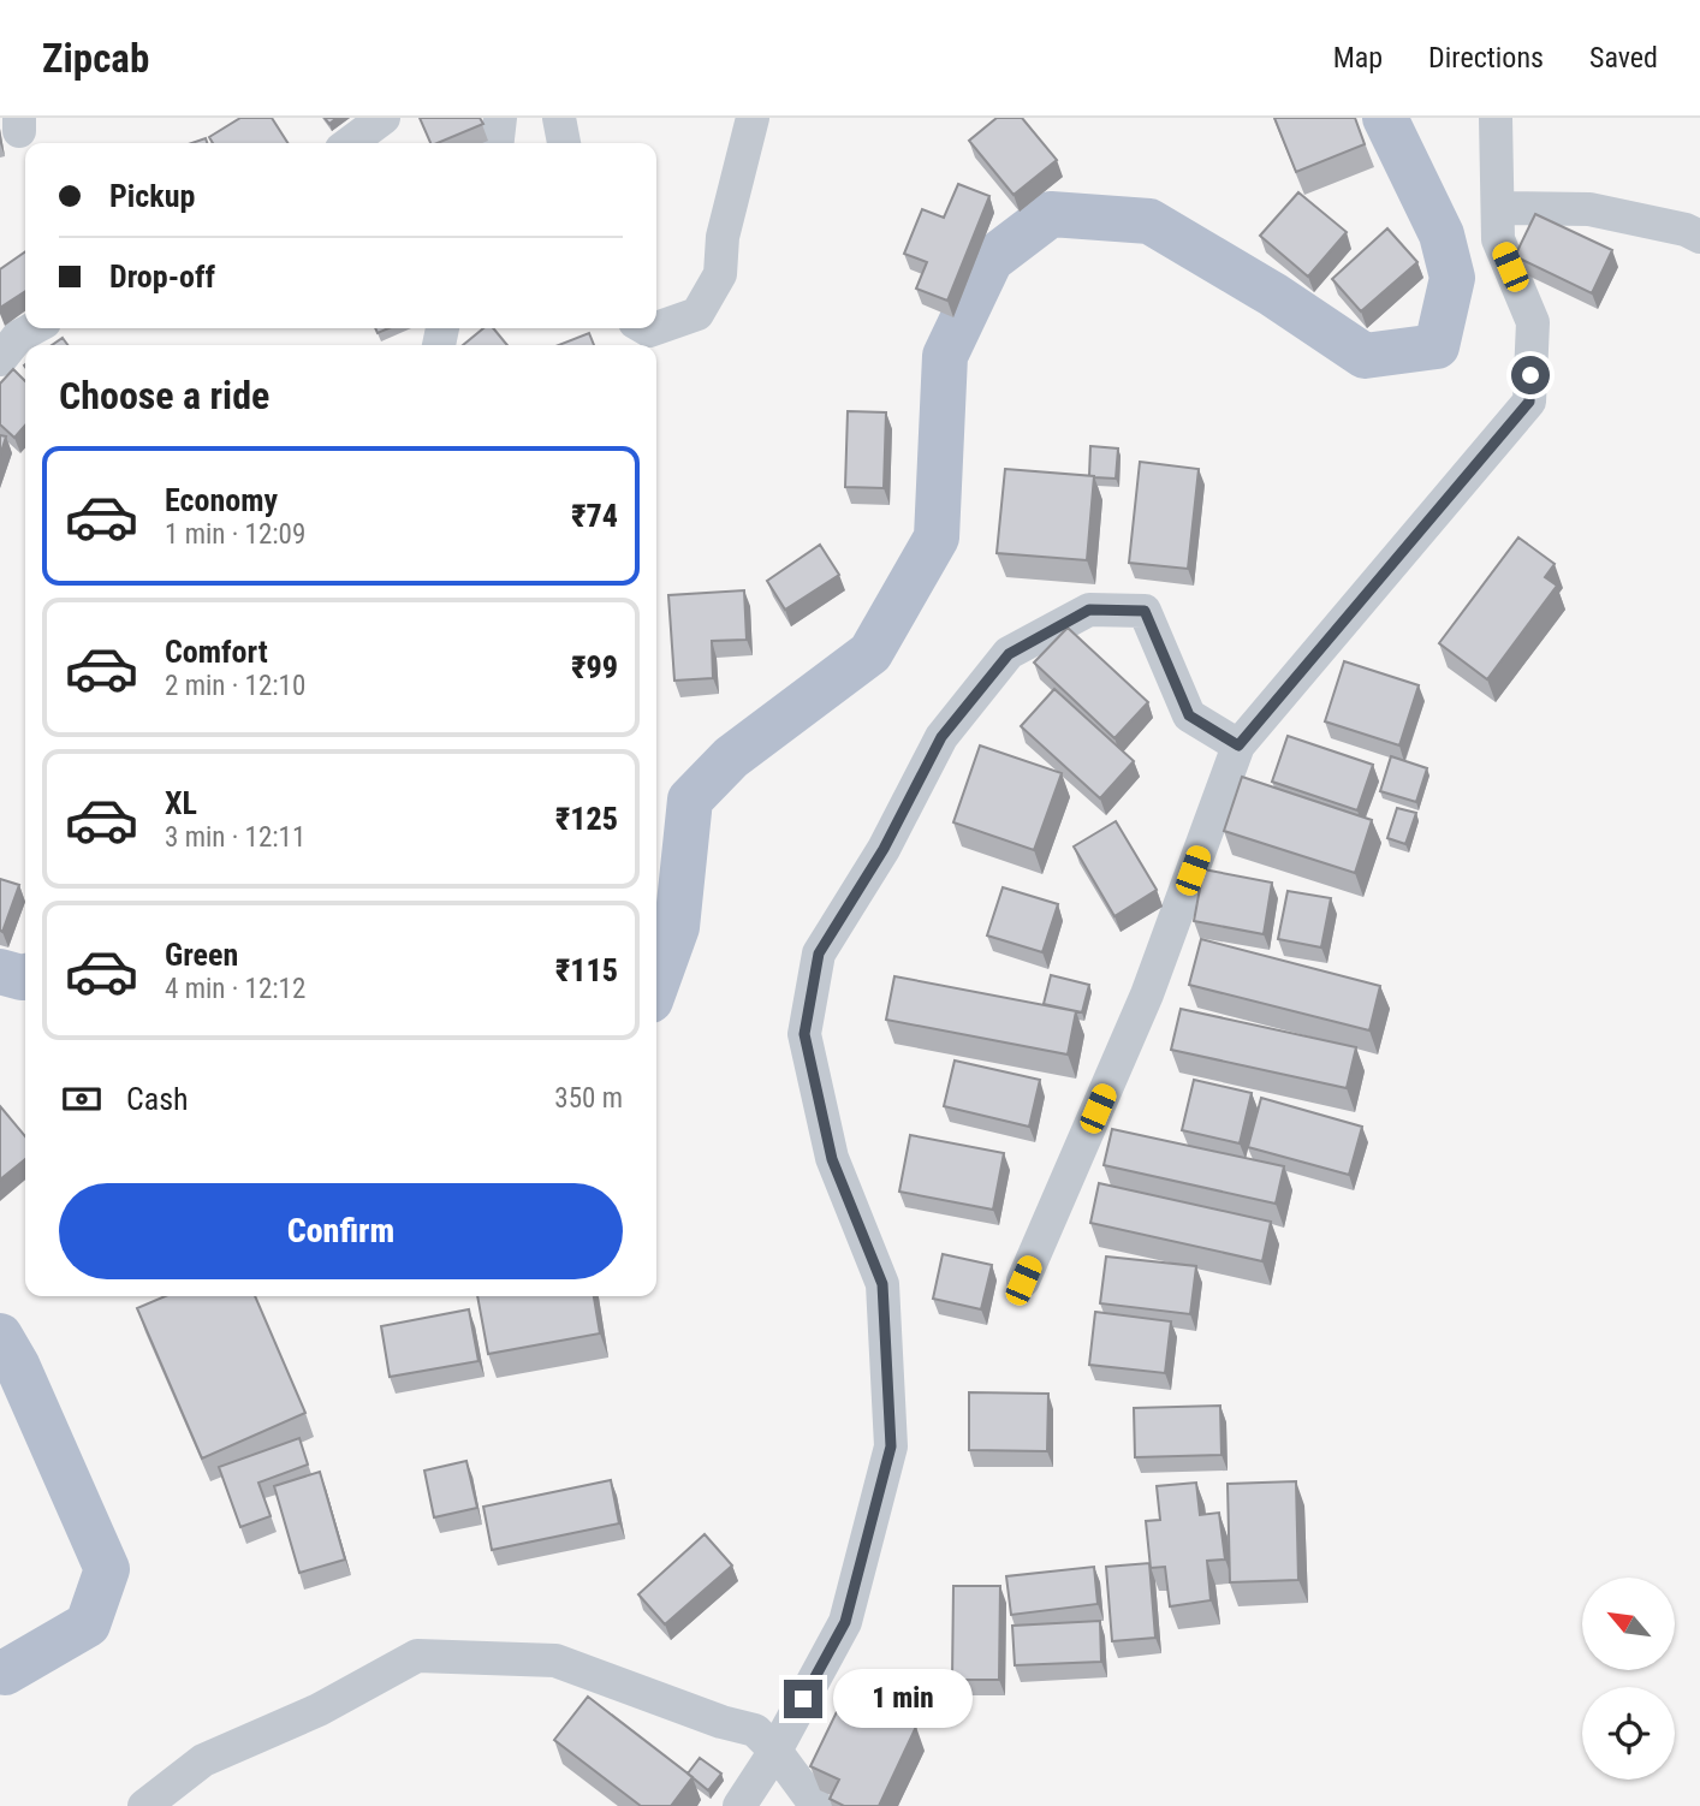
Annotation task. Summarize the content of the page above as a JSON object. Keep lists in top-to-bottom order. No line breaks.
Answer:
{"north":"top left","page":{"header":"Zipcab","nav":["Map","Directions","Saved"],"banner":["Pickup","Drop-off"],"heading":"Choose a ride","list":[{"name":"Economy","note":"1 min · 12:09","value":"₹74"},{"name":"Comfort","note":"2 min · 12:10","value":"₹99"},{"name":"XL","note":"3 min · 12:11","value":"₹125"},{"name":"Green","note":"4 min · 12:12","value":"₹115"}],"pay":["Cash","350 m"],"buttons":"Confirm","bubble":"1 min"}}
